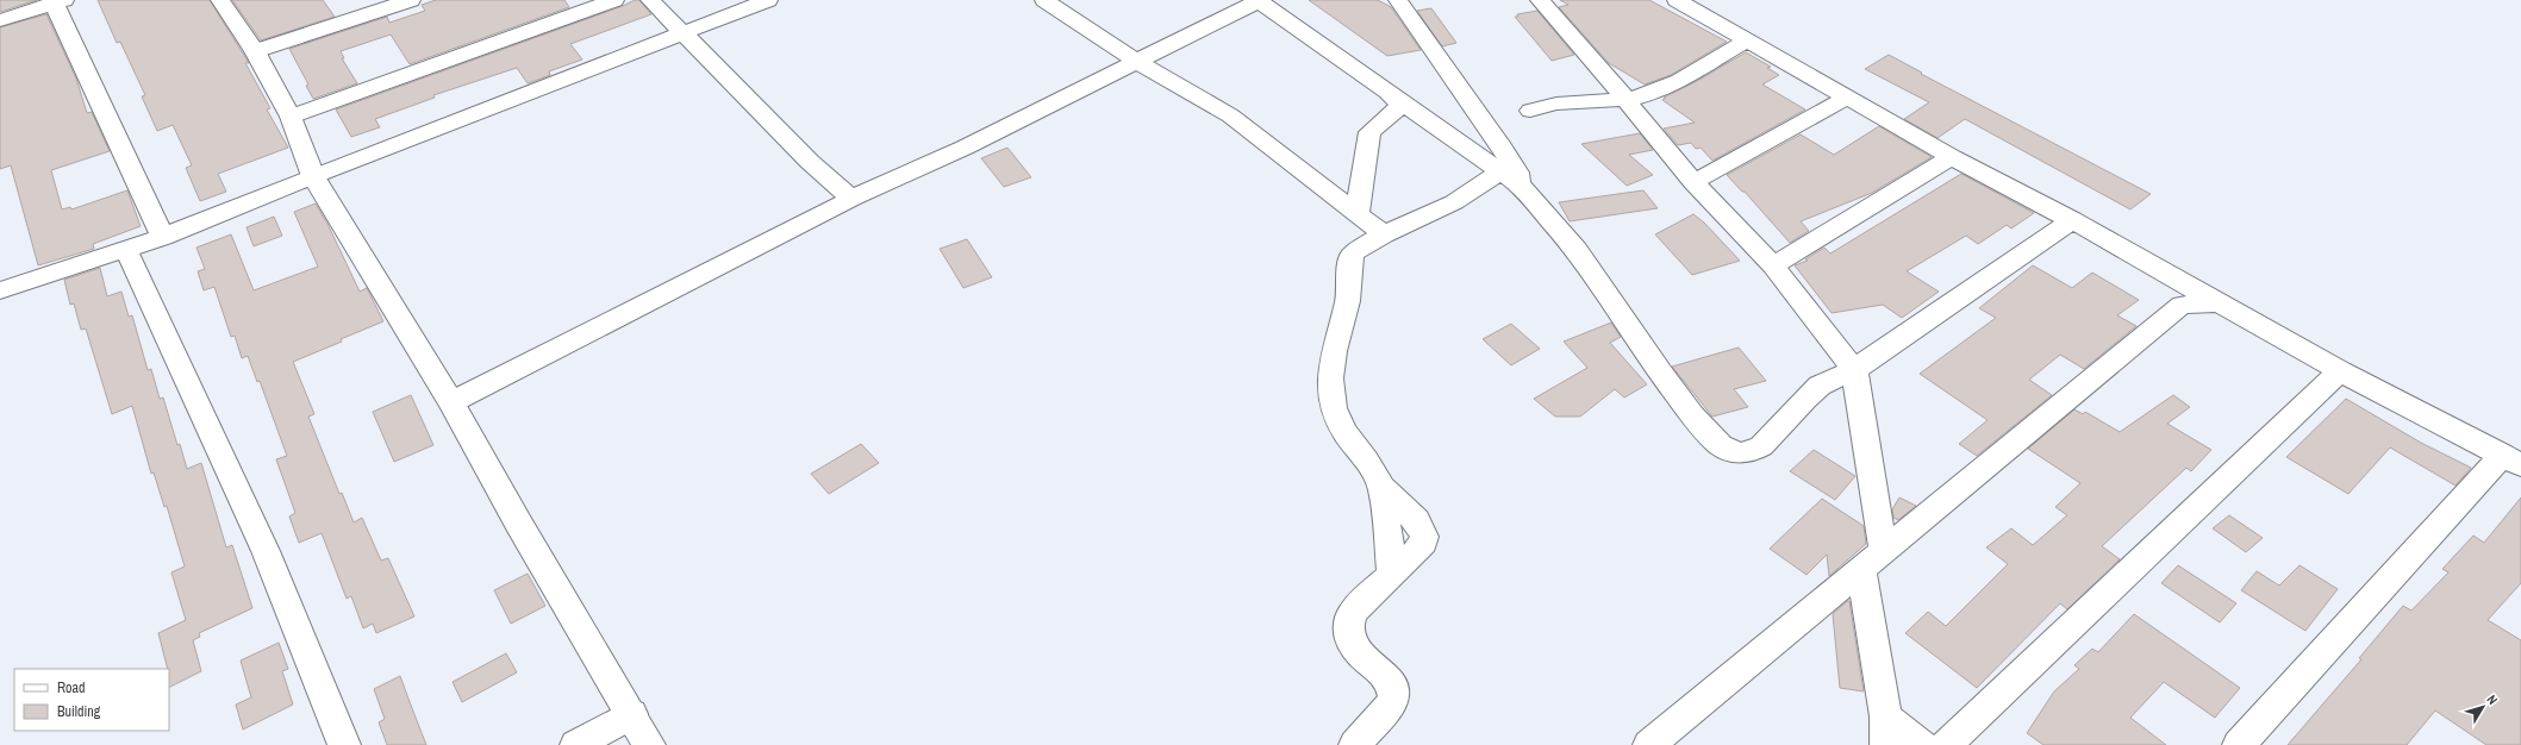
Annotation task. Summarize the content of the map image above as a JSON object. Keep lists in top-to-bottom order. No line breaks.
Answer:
{"legend":["Road","Building"],"north":"top right"}
